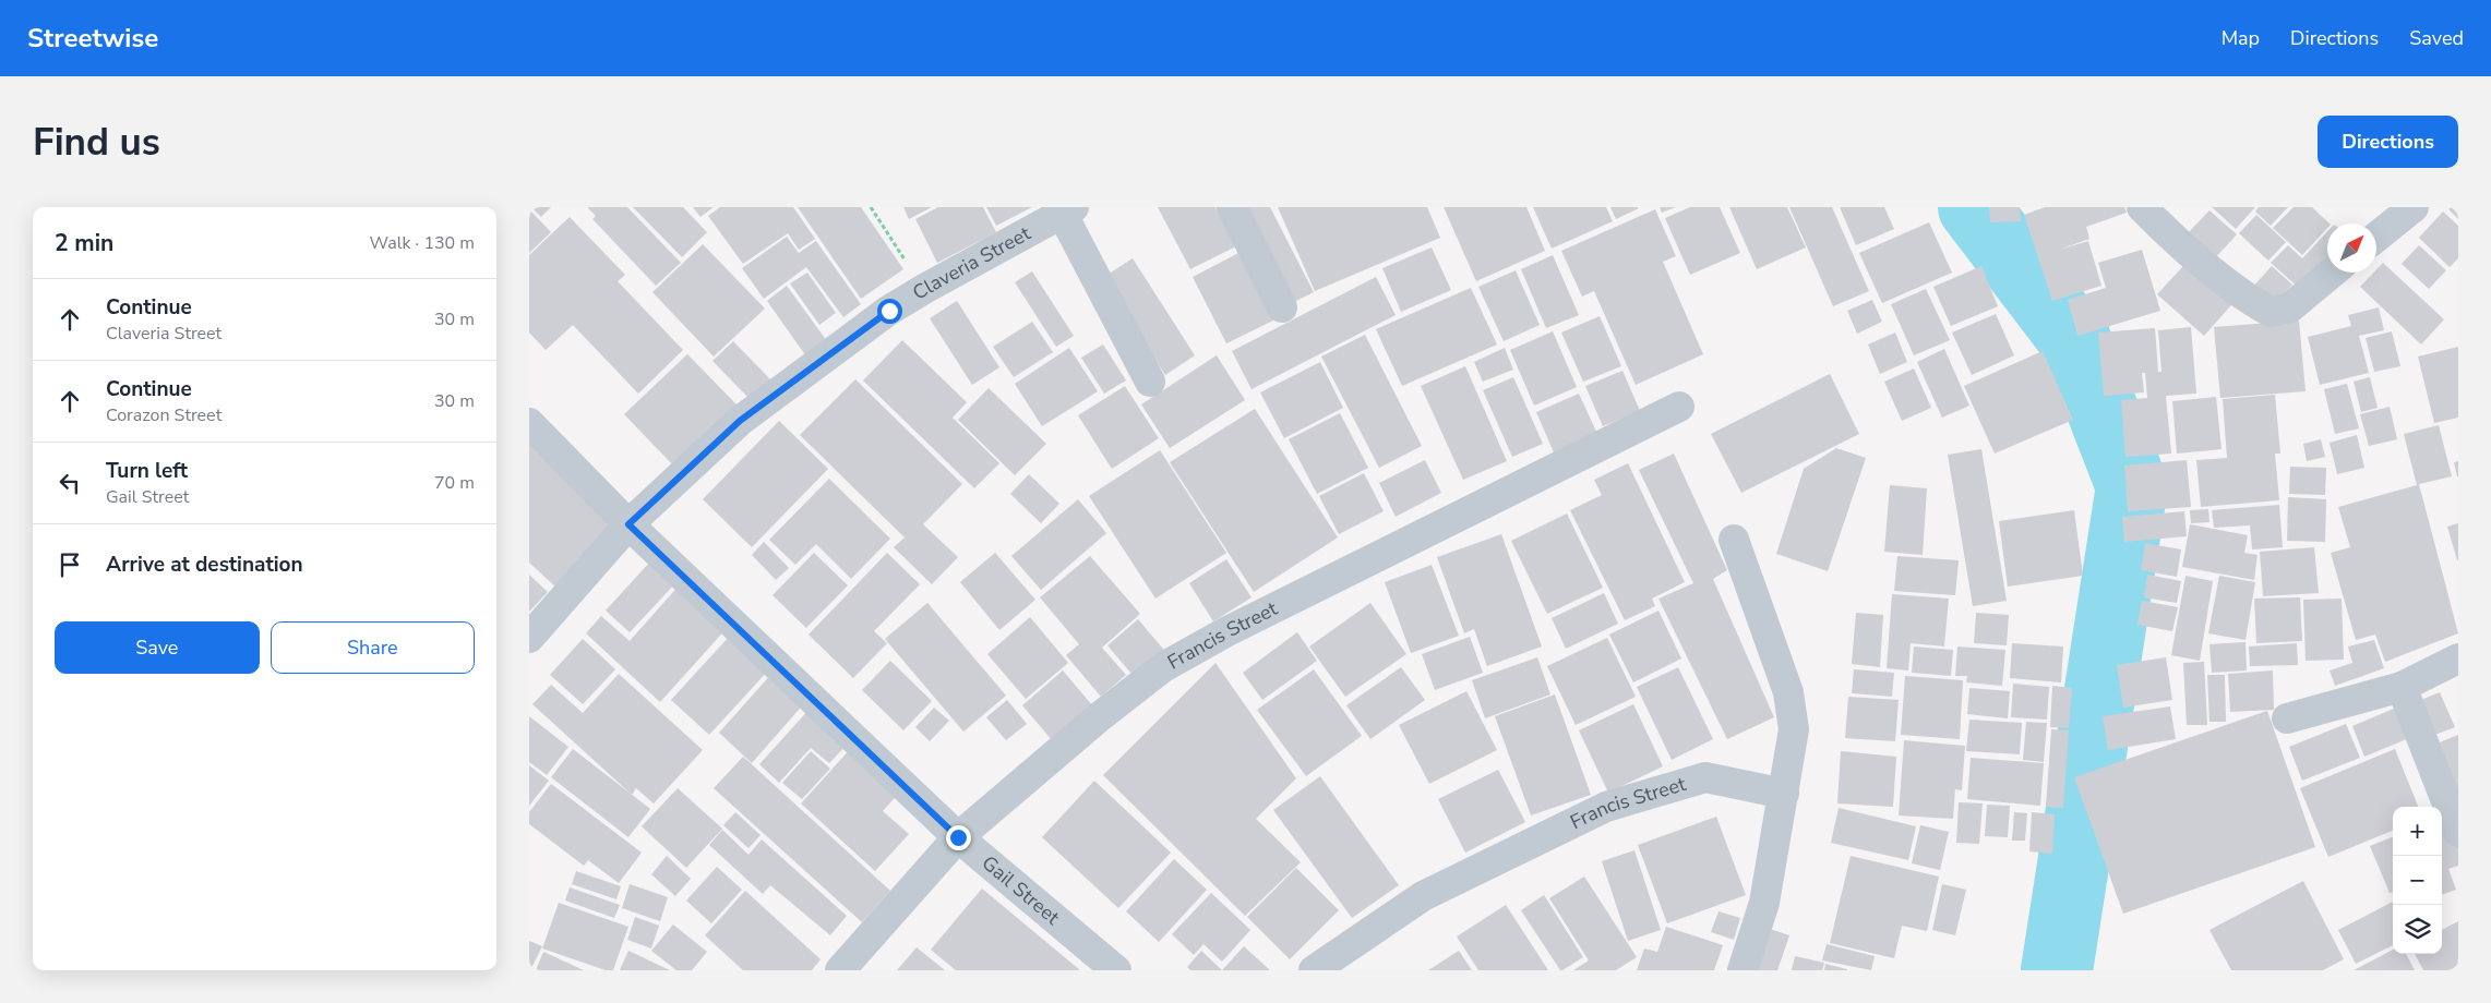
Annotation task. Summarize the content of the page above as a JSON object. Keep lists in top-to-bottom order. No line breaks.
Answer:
{"streets":{"street":["Claveria Street","Francis Street","Gail Street"]},"crossings":[["Claveria Street","Gail Street"],["Francis Street","Gail Street"]],"north":"top right","page":{"header":"Streetwise","nav":["Map","Directions","Saved"],"buttons":["Directions",["Save","Share"]],"title":"Find us","heading":["2 min","Walk · 130 m"],"list":[["Continue","Claveria Street","30 m"],["Continue","Corazon Street","30 m"],["Turn left","Gail Street","70 m"],"Arrive at destination"],"map_buttons":["+","−"]}}
